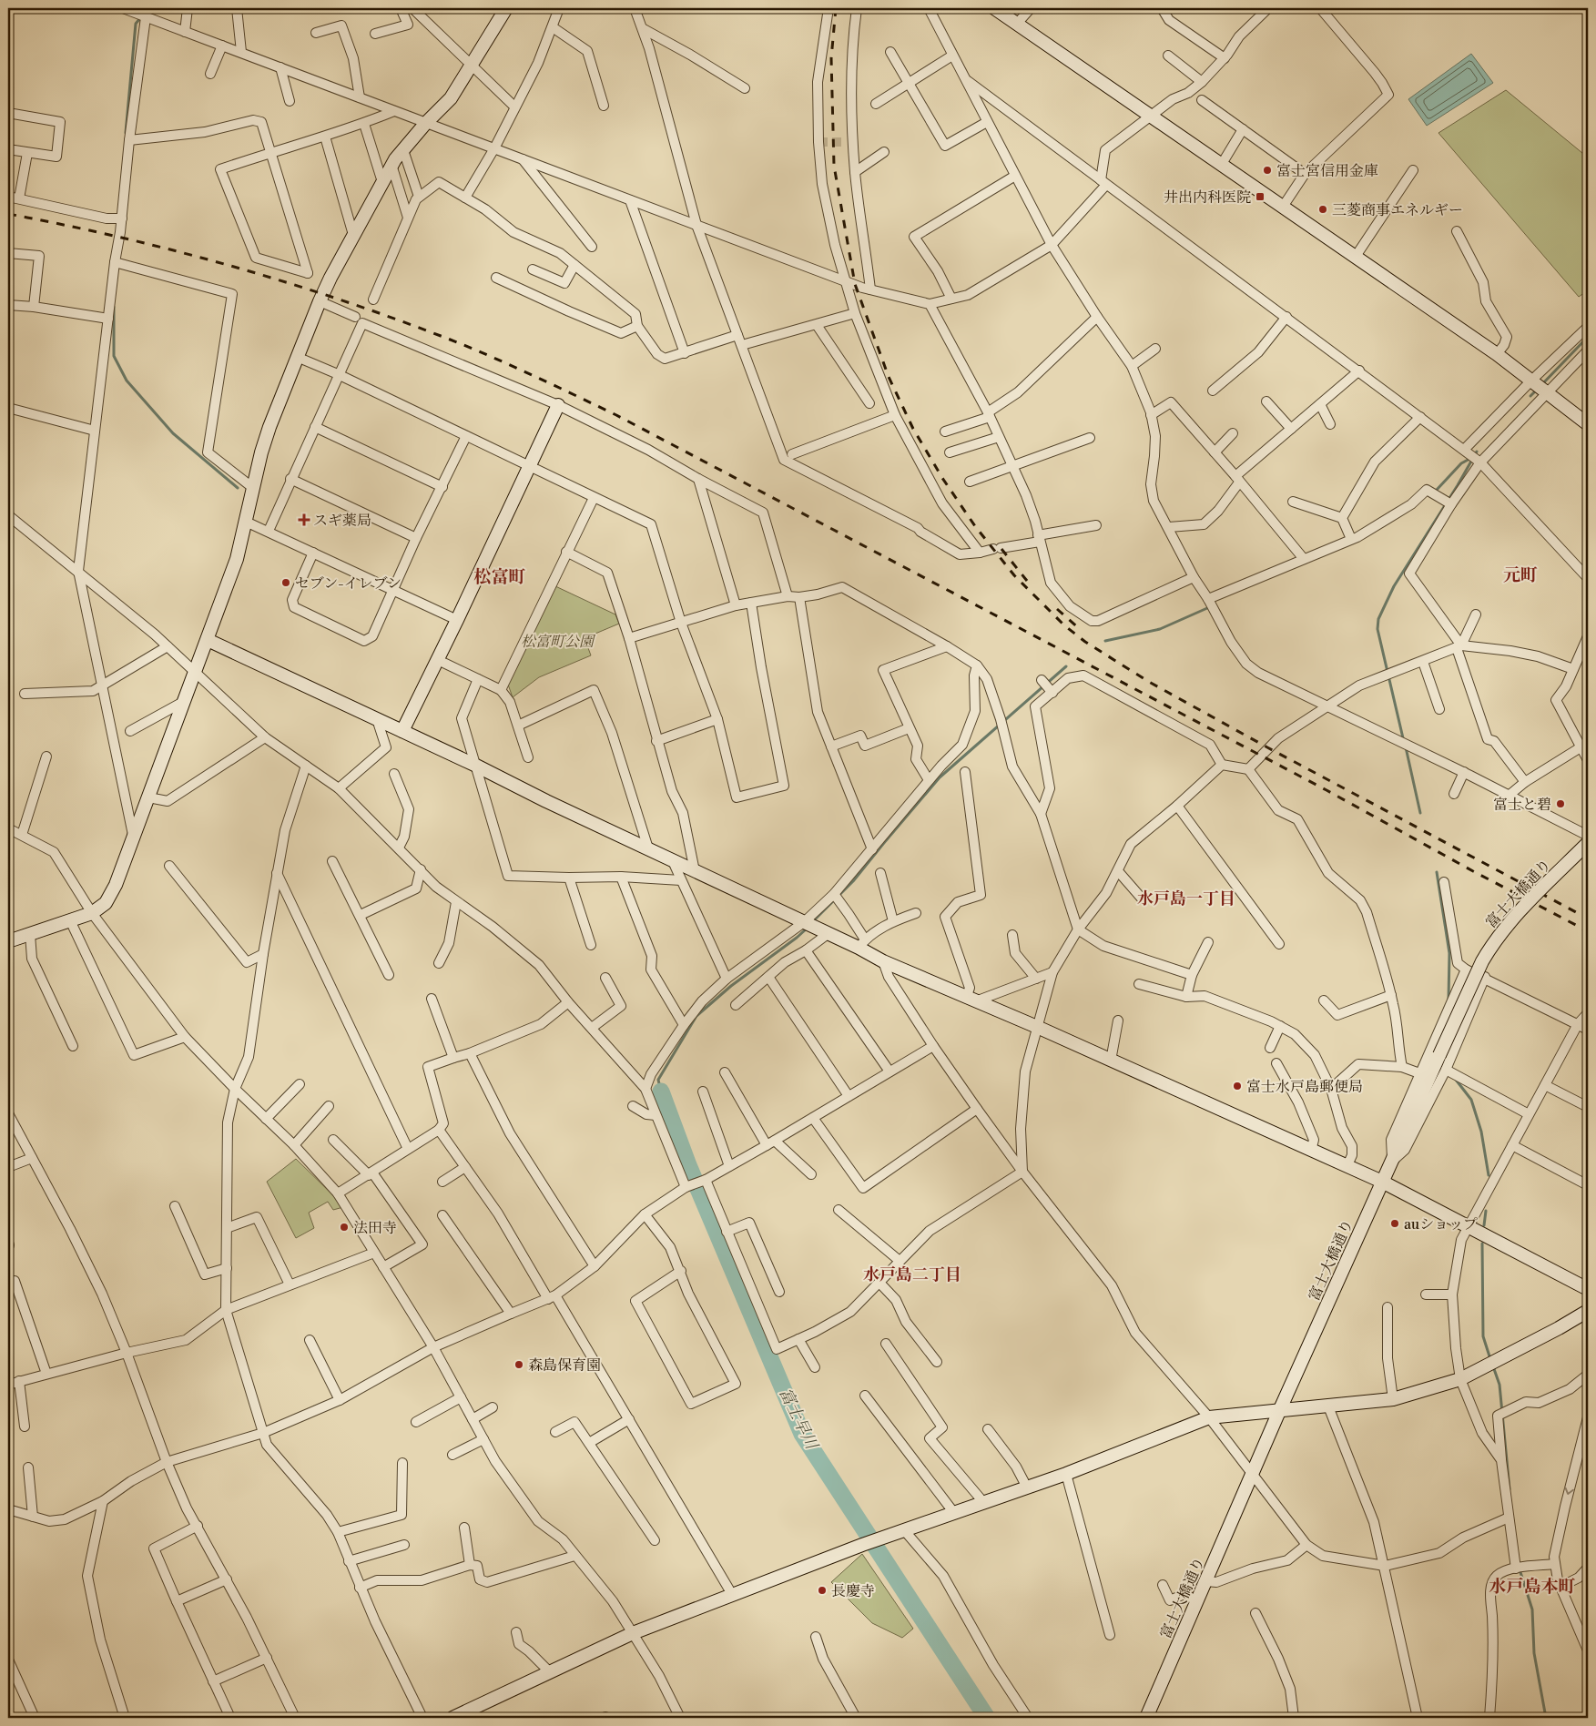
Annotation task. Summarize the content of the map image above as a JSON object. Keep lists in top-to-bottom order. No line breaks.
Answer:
{"streets":{"street":["富士大橋通り"]},"districts":["元町","松富町","水戸島一丁目","水戸島二丁目","水戸島本町"],"water":["富士早川"],"parks":["松富町公園"],"places":{"other":["富士宮信用金庫","三菱商事エネルギー","セブン-イレブン","富士と碧","富士水戸島郵便局","auショップ","法田寺","森島保育園","長慶寺"],"transit":["井出内科医院"],"health":["スギ薬局"]}}
